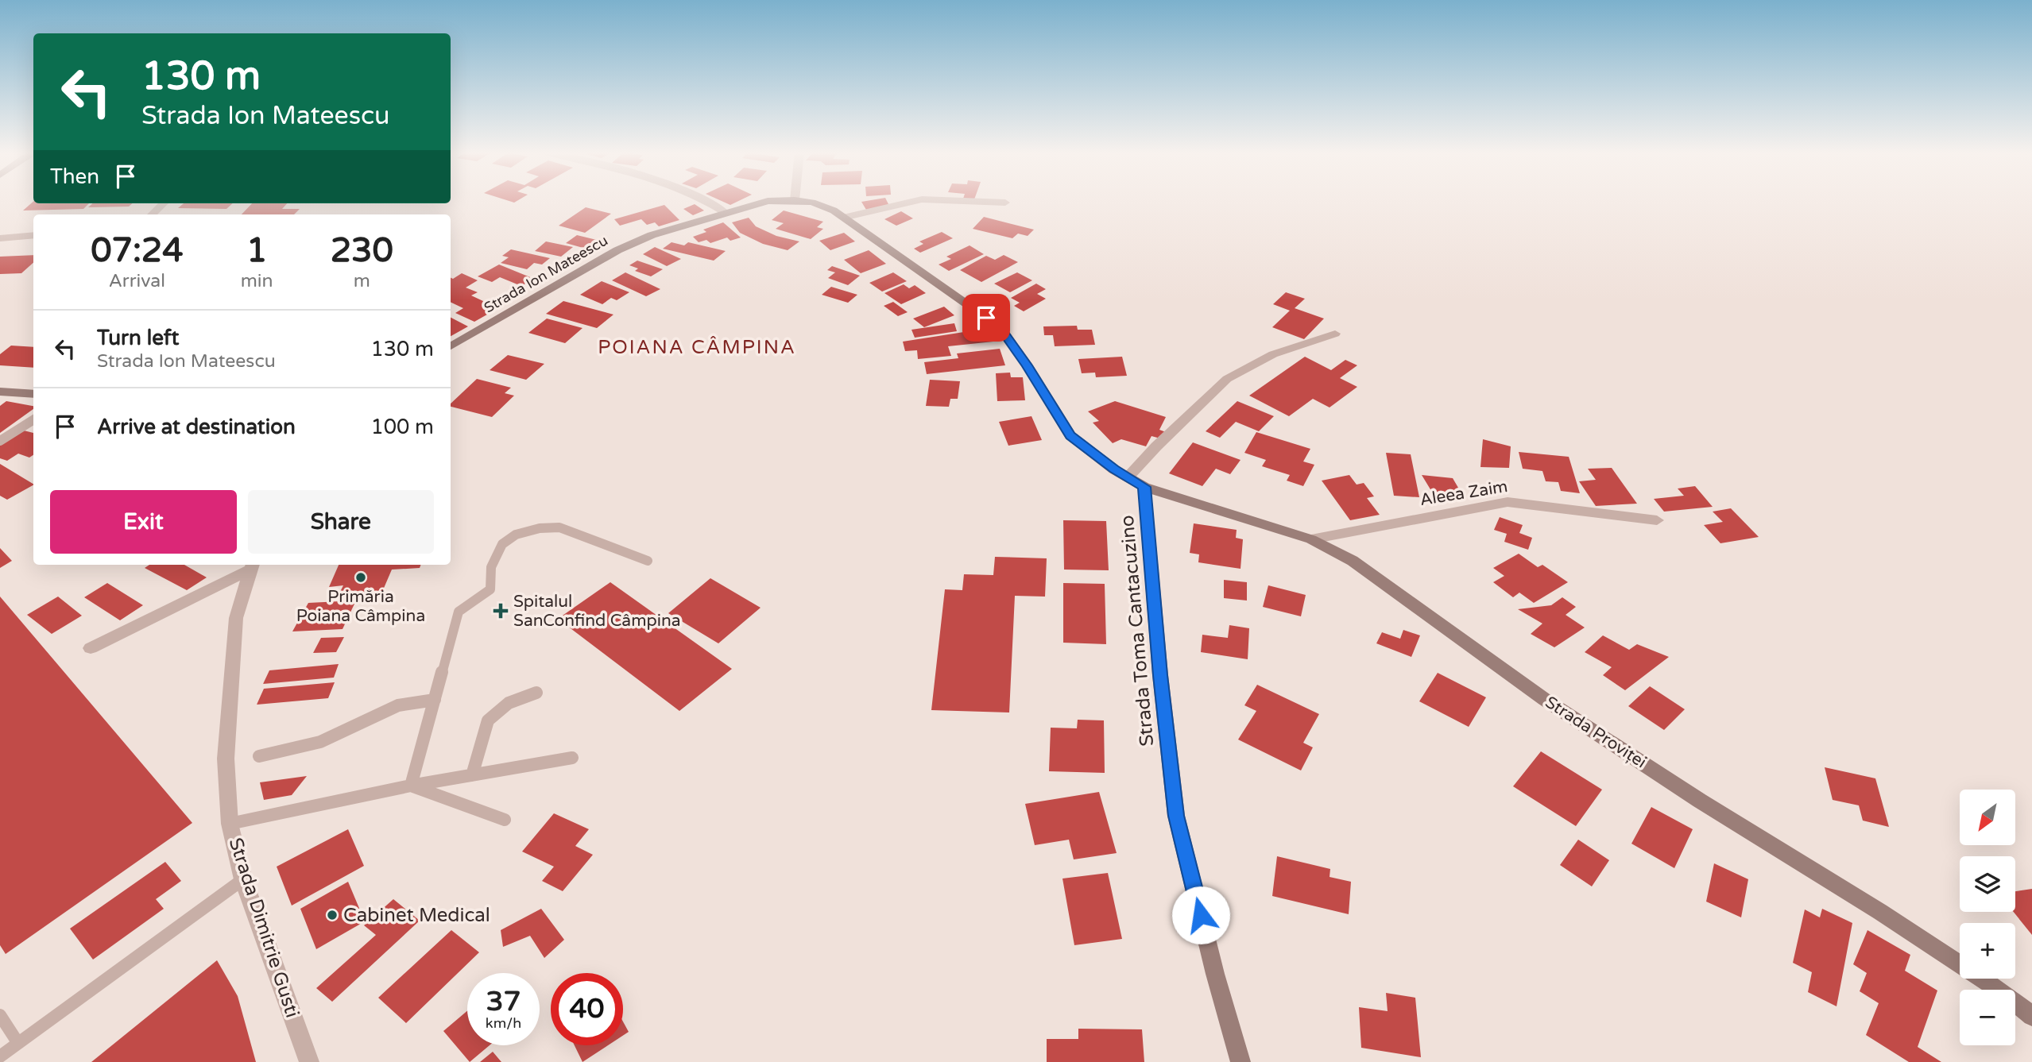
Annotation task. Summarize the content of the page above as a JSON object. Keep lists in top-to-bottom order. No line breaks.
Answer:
{"streets":{"main road":["Strada Ion Mateescu","Strada Toma Cantacuzino","Strada Proviței"],"street":["Aleea Zaim","Strada Dimitrie Gusti"]},"crossings":[["Strada Ion Mateescu","Strada Toma Cantacuzino"],["Strada Ion Mateescu","Strada Proviței"],["Aleea Zaim","Strada Proviței"],["Strada Toma Cantacuzino","Strada Proviței"]],"districts":["POIANA CÂMPINA"],"places":{"other":["Primăria Poiana Câmpina","Cabinet Medical"],"health":["Spitalul SanConfind Câmpina"]},"north":"bottom left","page":{"turn":["130 m","Strada Ion Mateescu"],"then":"Then","eta":["07:24","Arrival","1","min","230","m"],"list":[{"name":"Turn left","note":"Strada Ion Mateescu","value":"130 m"},{"name":"Arrive at destination","value":"100 m"}],"buttons":["Exit","Share"],"map_buttons":["+","−"],"speed":"37 km/h","limit":"40"}}
